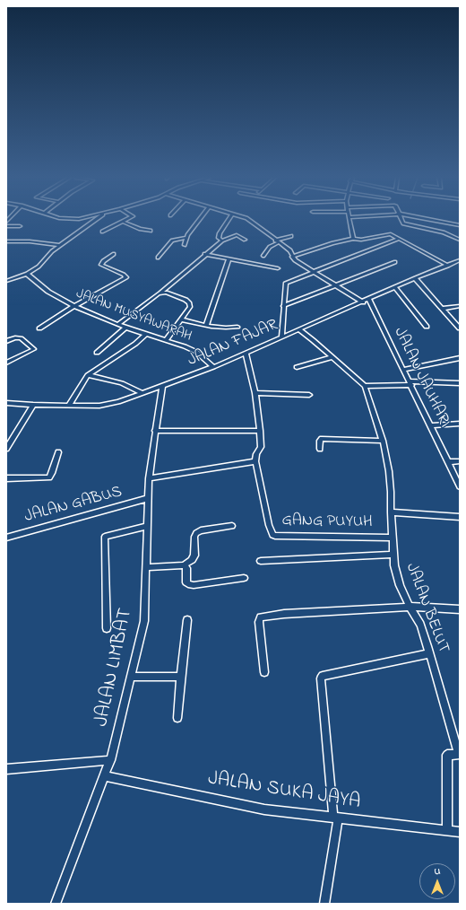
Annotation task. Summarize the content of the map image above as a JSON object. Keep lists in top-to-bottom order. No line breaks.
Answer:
{"streets":{"street":["JALAN MUSYAWARAH","JALAN FAJAR","JALAN JAUHARI","JALAN GABUS","GANG PUYUH","JALAN BELUT","JALAN LIMBAT","JALAN SUKA JAYA"]},"crossings":[["JALAN MUSYAWARAH","JALAN FAJAR"],["JALAN FAJAR","JALAN JAUHARI"],["JALAN FAJAR","JALAN LIMBAT"],["JALAN GABUS","JALAN LIMBAT"],["GANG PUYUH","JALAN BELUT"],["JALAN BELUT","JALAN SUKA JAYA"],["JALAN LIMBAT","JALAN SUKA JAYA"]],"north":"top"}
